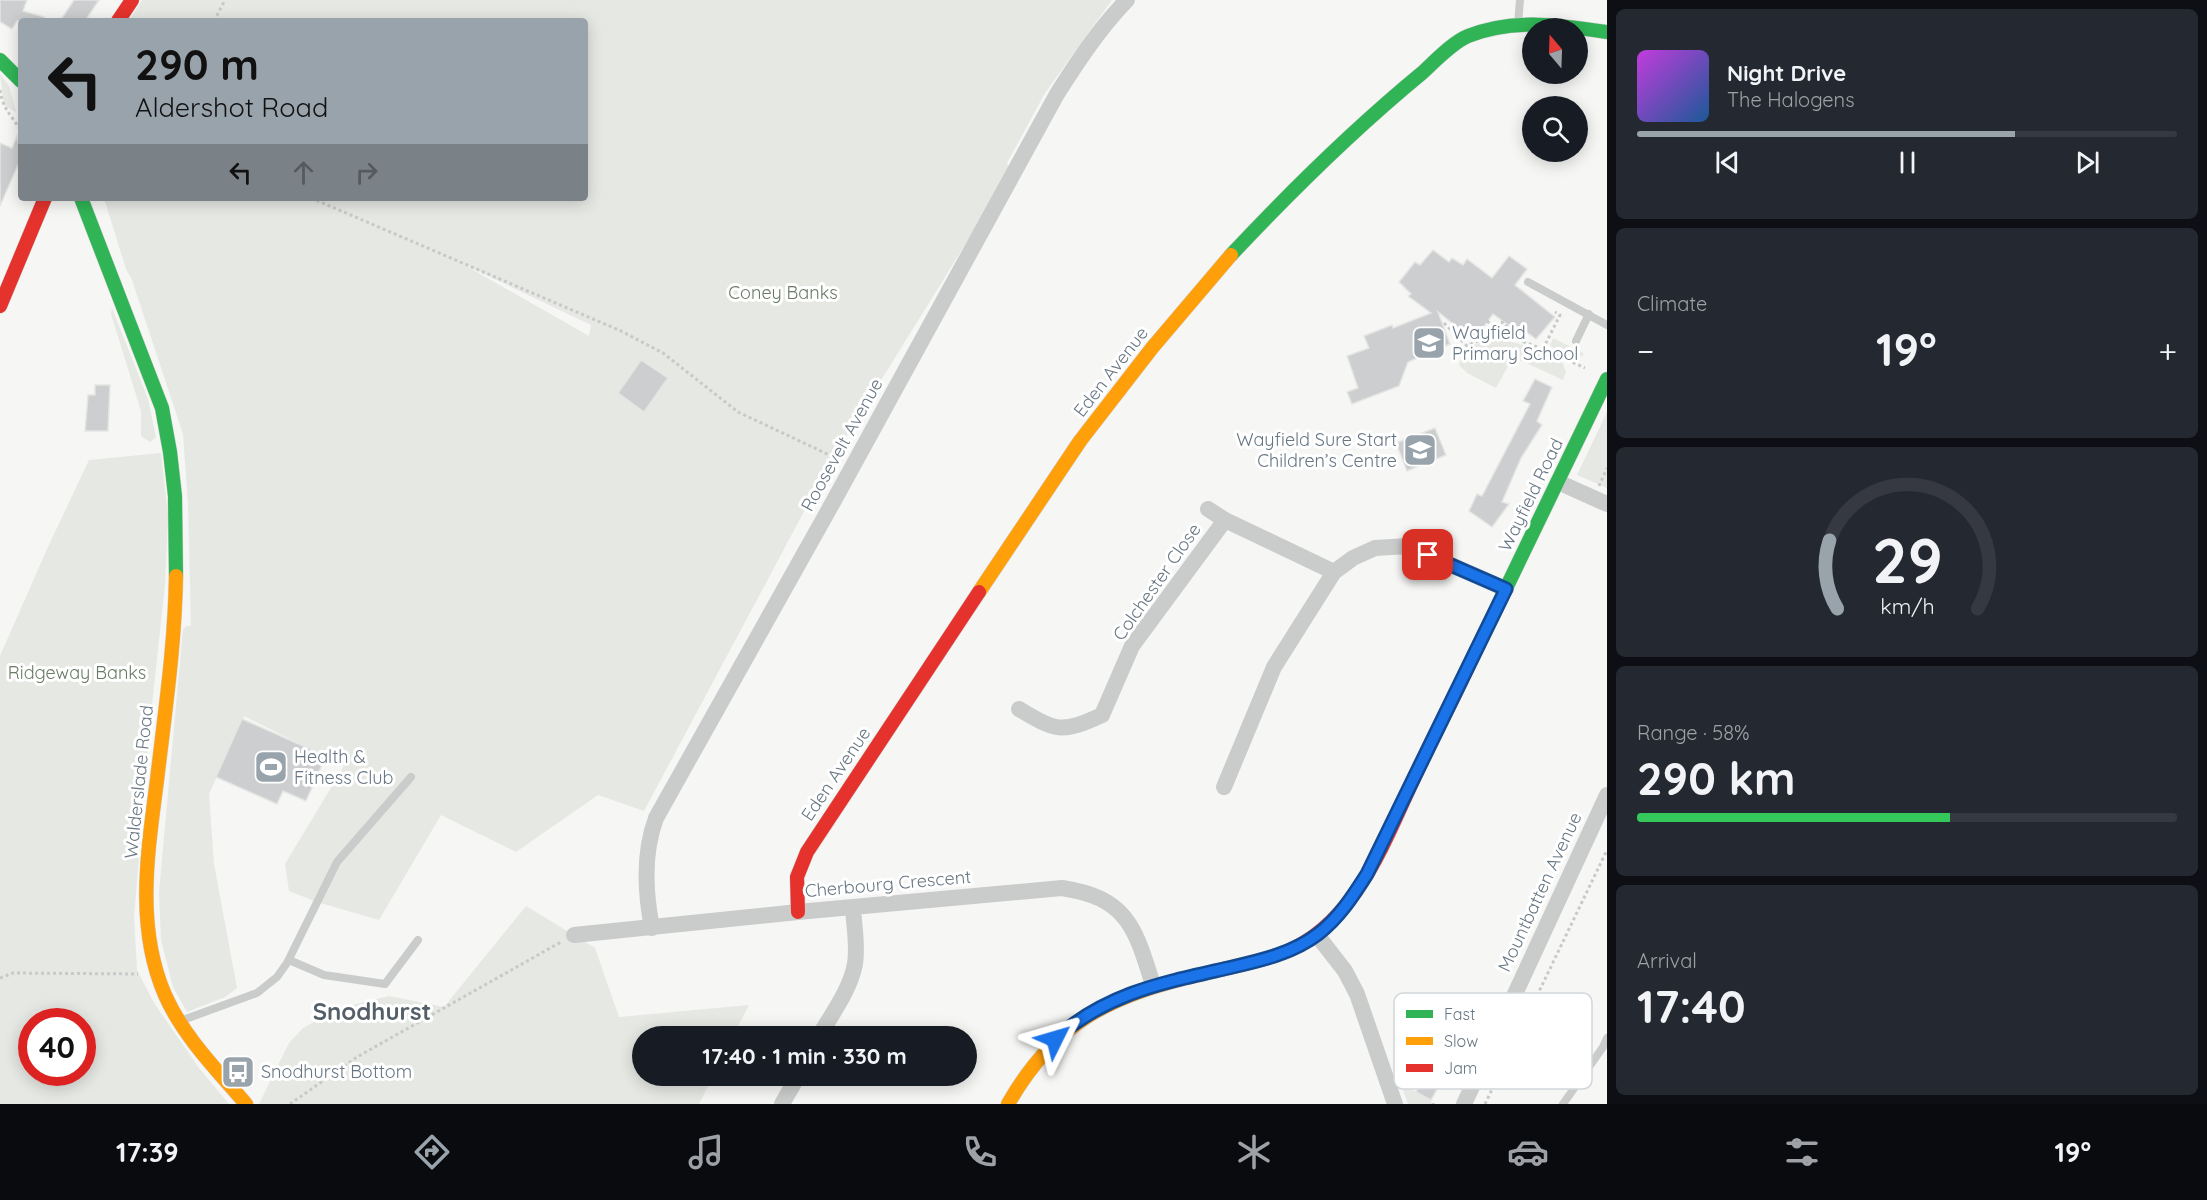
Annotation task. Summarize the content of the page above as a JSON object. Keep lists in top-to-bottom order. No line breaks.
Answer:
{"streets":{"street":["Eden Avenue","Roosevelt Avenue","Wayfield Road","Colchester Close","Walderslade Road","Cherbourg Crescent","Mountbatten Avenue"]},"crossings":[["Eden Avenue","Cherbourg Crescent"],["Roosevelt Avenue","Cherbourg Crescent"],["Wayfield Road","Cherbourg Crescent"]],"districts":["Snodhurst"],"parks":["Coney Banks","Ridgeway Banks"],"places":{"school or university":["Wayfield Primary School","Wayfield Sure Start Children’s Centre"],"sports":["Health & Fitness Club"],"bus stop":["Snodhurst Bottom"]},"legend":["Fast","Slow","Jam"],"north":"top","page":{"turn":["290 m","Aldershot Road"],"song":["Night Drive","The Halogens"],"tile":["Climate",["Range · 58%","290 km"],["Arrival","17:40"]],"heat":["−","19°","+"],"limit":"40","trip":"17:40 · 1 min · 330 m","tabs":["17:39","19°"],"gauge":["29","km/h"]}}
